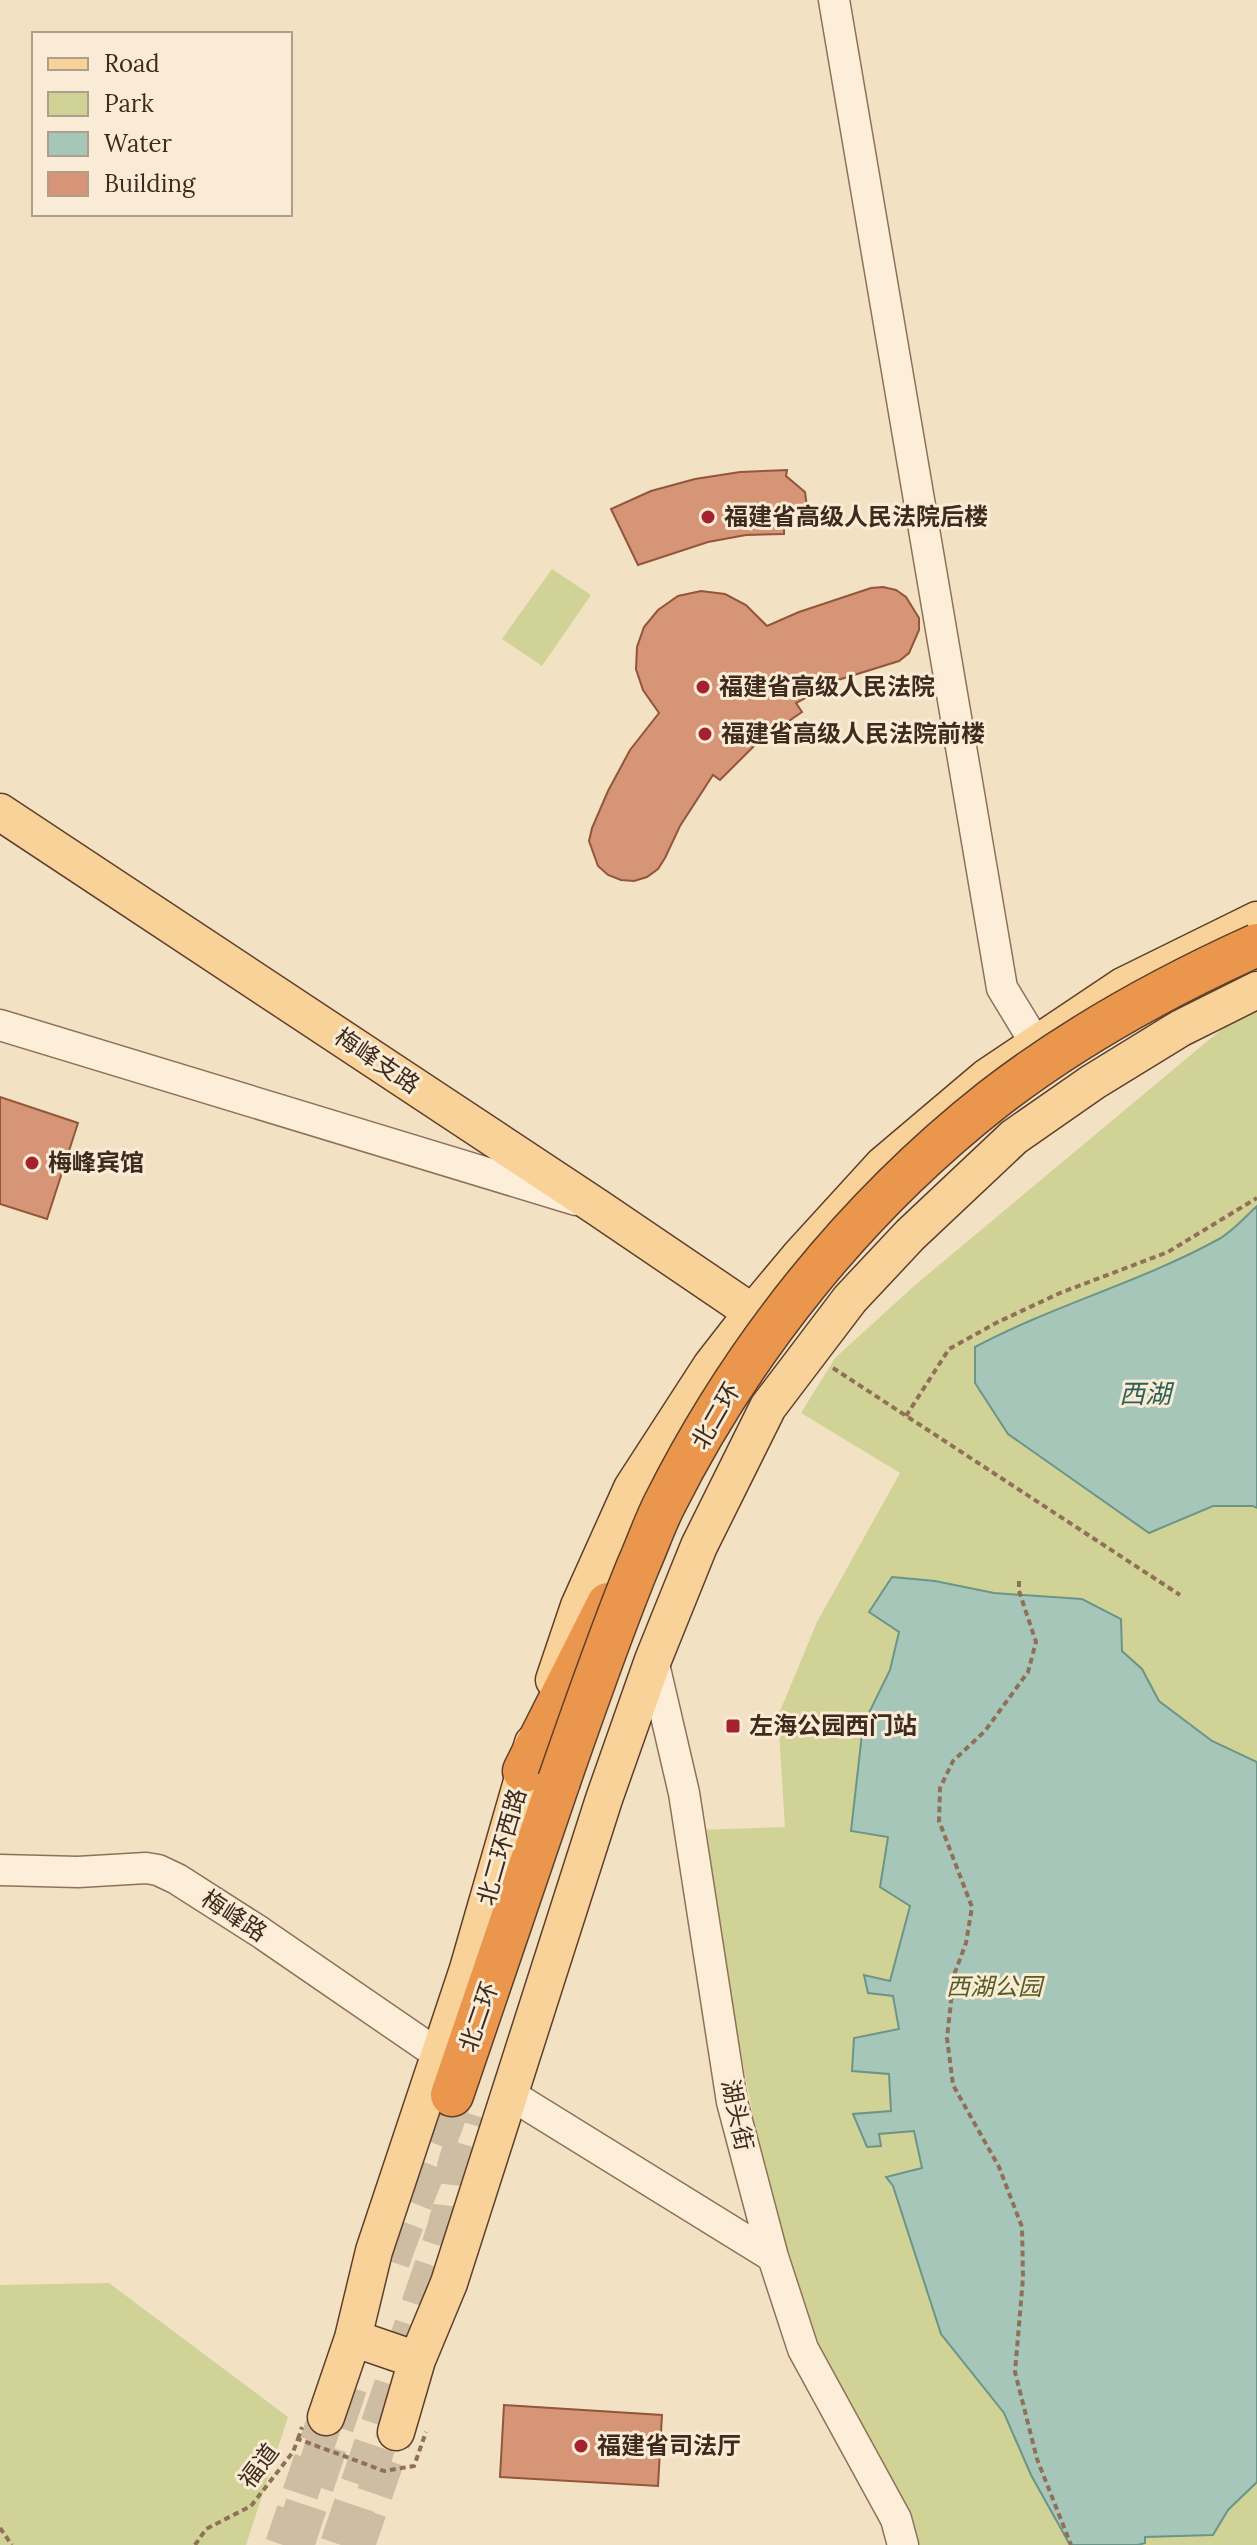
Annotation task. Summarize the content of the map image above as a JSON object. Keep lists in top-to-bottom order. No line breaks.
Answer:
{"streets":{"highway":["北二环"],"main road":["梅峰支路","北二环西路"],"street":["梅峰路","湖头街"],"path":["福道"]},"crossings":[["梅峰支路","北二环西路"],["北二环","北二环西路"],["北二环西路","梅峰路"]],"water":["西湖"],"parks":["西湖公园"],"places":{"other":["福建省高级人民法院后楼","福建省高级人民法院","福建省高级人民法院前楼","梅峰宾馆","福建省司法厅"],"transit":["左海公园西门站"]},"legend":["Road","Park","Water","Building"]}
